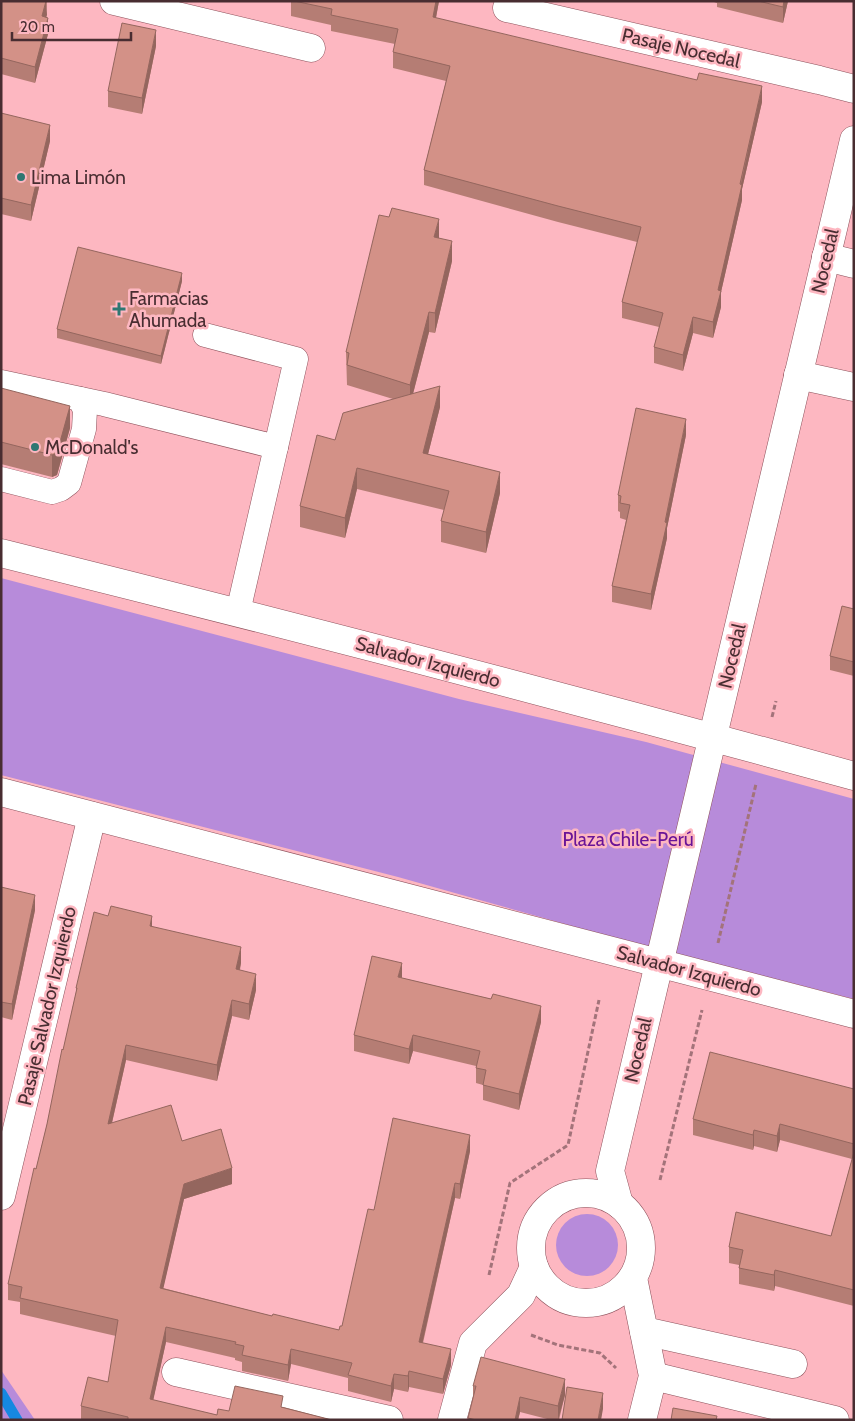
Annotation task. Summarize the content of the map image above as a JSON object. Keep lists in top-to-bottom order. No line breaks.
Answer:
{"streets":{"street":["Pasaje Nocedal","Nocedal","Salvador Izquierdo","Pasaje Salvador Izquierdo"]},"crossings":[["Nocedal","Salvador Izquierdo"],["Salvador Izquierdo","Pasaje Salvador Izquierdo"]],"parks":["Plaza Chile-Perú"],"places":{"other":["Lima Limón","McDonald's"],"health":["Farmacias Ahumada"]},"scale_bar":"20 m"}
